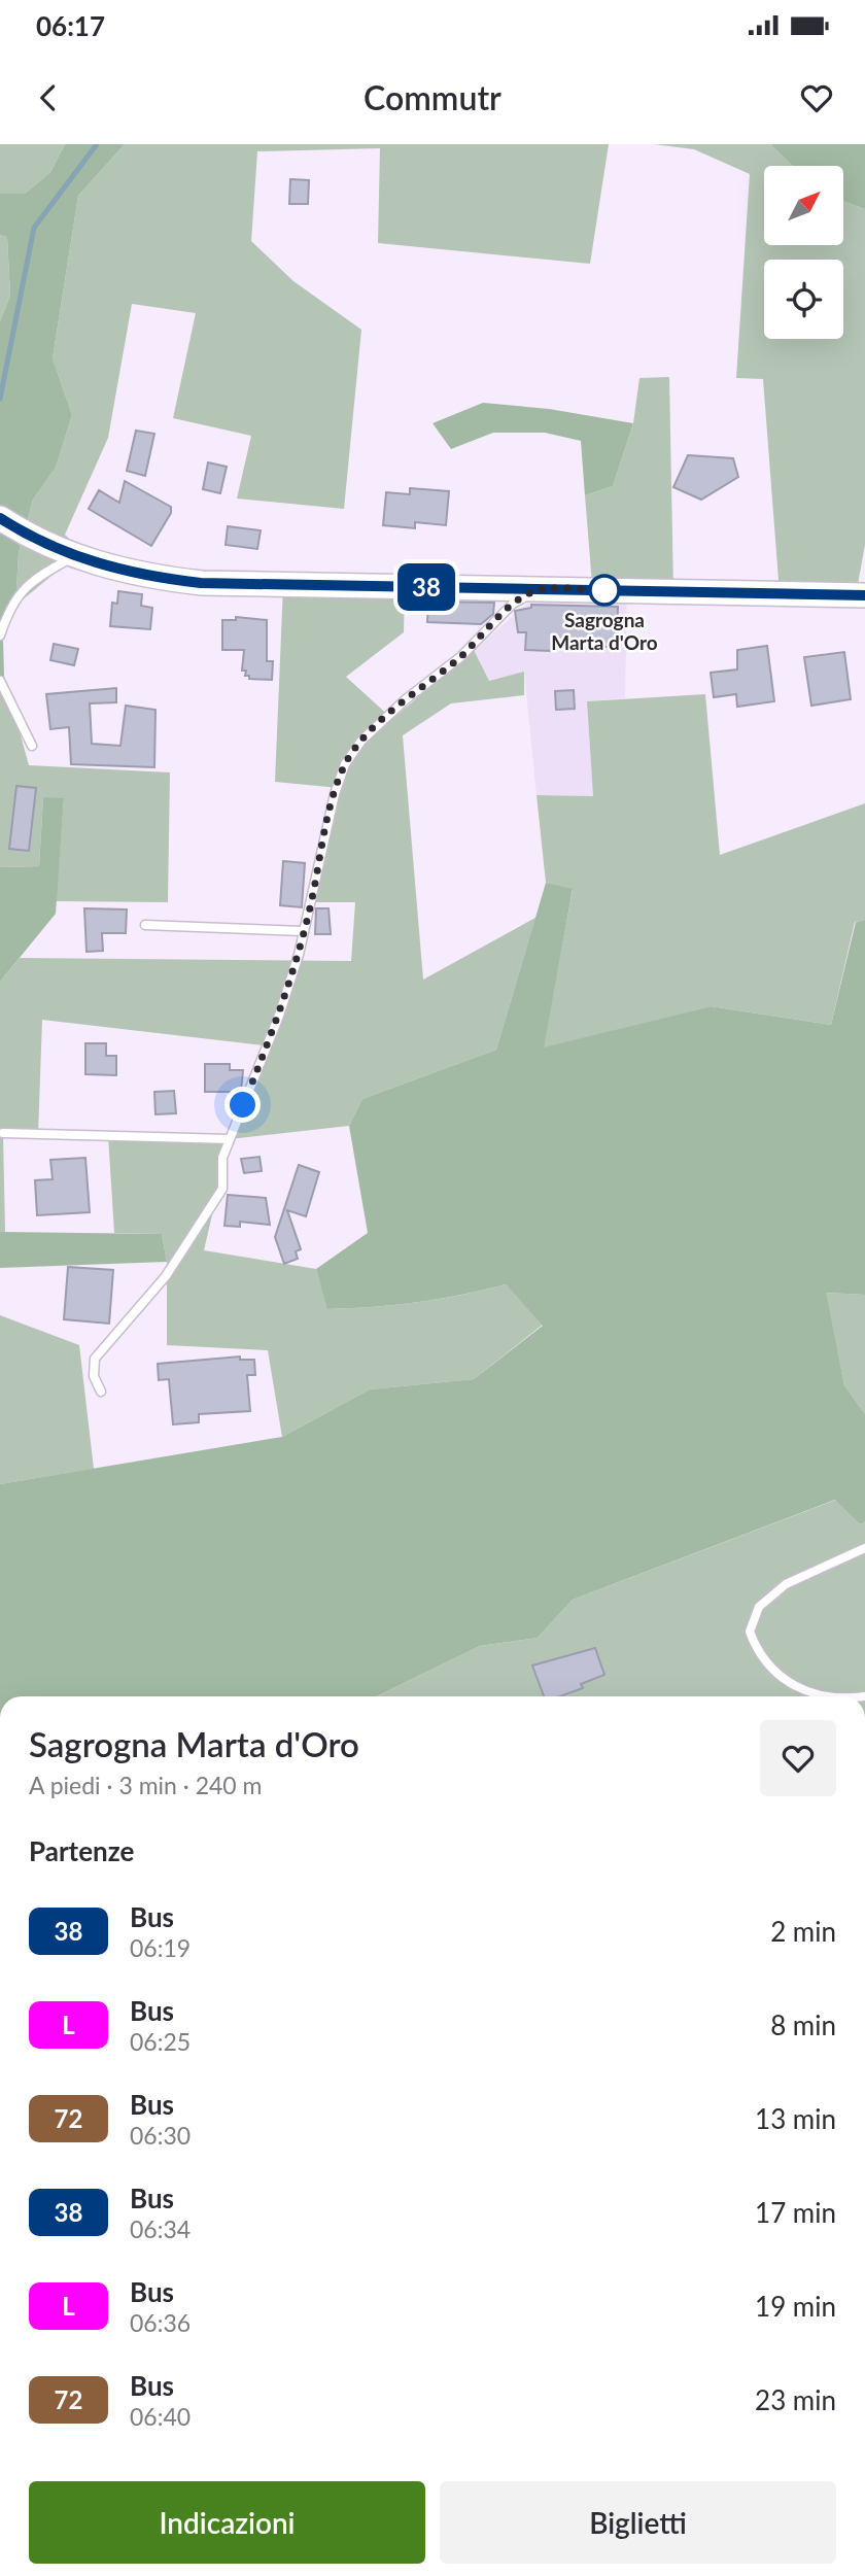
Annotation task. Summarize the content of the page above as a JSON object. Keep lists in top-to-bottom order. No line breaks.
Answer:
{"places":["Sagrogna Marta d'Oro"],"lines":["bus line 38"],"north":"top right","page":{"status":"06:17","header":"Commutr","on_map":"38","heading":[["Sagrogna Marta d'Oro","A piedi · 3 min · 240 m"],"Partenze"],"list":[{"mark":"38","name":"Bus","note":"06:19","value":"2 min"},{"mark":"L","name":"Bus","note":"06:25","value":"8 min"},{"mark":"72","name":"Bus","note":"06:30","value":"13 min"},{"mark":"38","name":"Bus","note":"06:34","value":"17 min"},{"mark":"L","name":"Bus","note":"06:36","value":"19 min"},{"mark":"72","name":"Bus","note":"06:40","value":"23 min"}],"buttons":["Indicazioni","Biglietti"]}}
